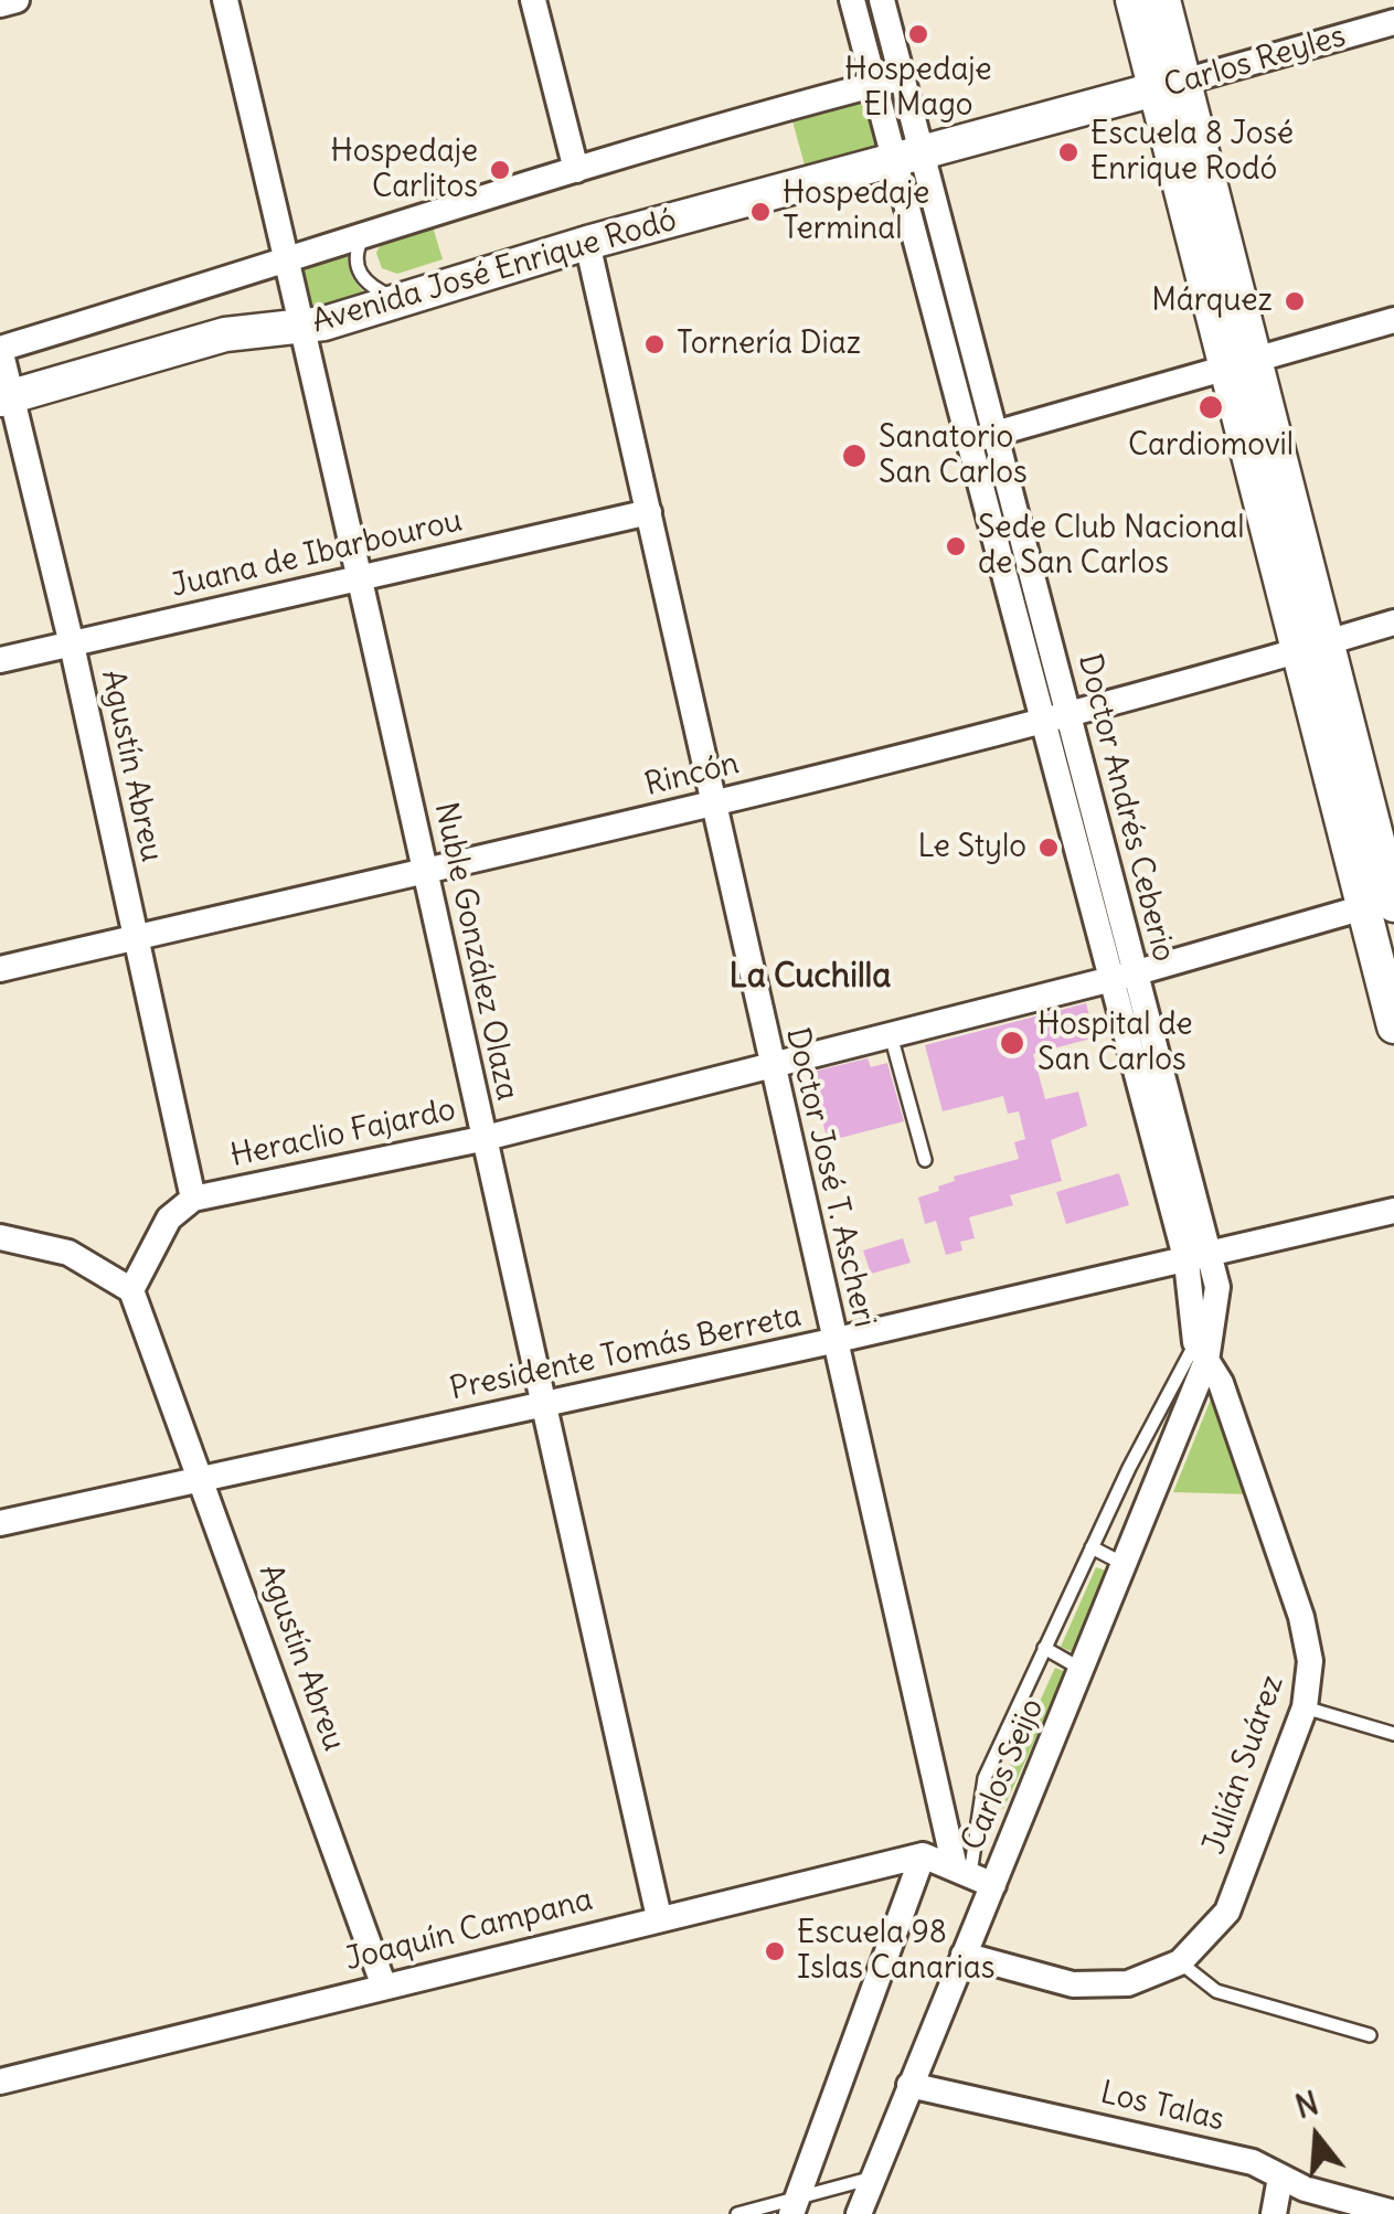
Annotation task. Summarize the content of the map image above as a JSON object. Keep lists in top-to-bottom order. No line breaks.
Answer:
{"streets":{"main road":["Carlos Reyles","Avenida José Enrique Rodó"],"street":["Juana de Ibarbourou","Agustín Abreu","Rincón","Doctor Andrés Ceberio","Nuble González Olaza","Heraclio Fajardo","Doctor José T. Ascheri","Presidente Tomás Berreta","Julián Suárez","Carlos Seijo","Joaquín Campana","Los Talas"]},"crossings":[["Carlos Reyles","Avenida José Enrique Rodó"],["Carlos Reyles","Doctor Andrés Ceberio"],["Avenida José Enrique Rodó","Agustín Abreu"],["Avenida José Enrique Rodó","Doctor Andrés Ceberio"],["Avenida José Enrique Rodó","Nuble González Olaza"],["Avenida José Enrique Rodó","Doctor José T. Ascheri"],["Juana de Ibarbourou","Agustín Abreu"],["Juana de Ibarbourou","Nuble González Olaza"],["Juana de Ibarbourou","Doctor José T. Ascheri"],["Agustín Abreu","Rincón"],["Agustín Abreu","Heraclio Fajardo"],["Agustín Abreu","Presidente Tomás Berreta"],["Agustín Abreu","Joaquín Campana"],["Rincón","Doctor Andrés Ceberio"],["Rincón","Nuble González Olaza"],["Rincón","Doctor José T. Ascheri"],["Doctor Andrés Ceberio","Heraclio Fajardo"],["Doctor Andrés Ceberio","Presidente Tomás Berreta"],["Doctor Andrés Ceberio","Julián Suárez"],["Doctor Andrés Ceberio","Carlos Seijo"],["Nuble González Olaza","Heraclio Fajardo"],["Nuble González Olaza","Presidente Tomás Berreta"],["Nuble González Olaza","Joaquín Campana"],["Heraclio Fajardo","Doctor José T. Ascheri"],["Doctor José T. Ascheri","Presidente Tomás Berreta"],["Doctor José T. Ascheri","Carlos Seijo"],["Julián Suárez","Carlos Seijo"],["Carlos Seijo","Los Talas"]],"districts":["La Cuchilla"],"places":["Hospedaje El Mago","Escuela 8 José Enrique Rodó","Hospedaje Carlitos","Hospedaje Terminal","Márquez","Tornería Diaz","Cardiomovil","Sanatorio San Carlos","Sede Club Nacional de San Carlos","Le Stylo","Hospital de San Carlos","Escuela 98 Islas Canarias"],"north":"top"}
